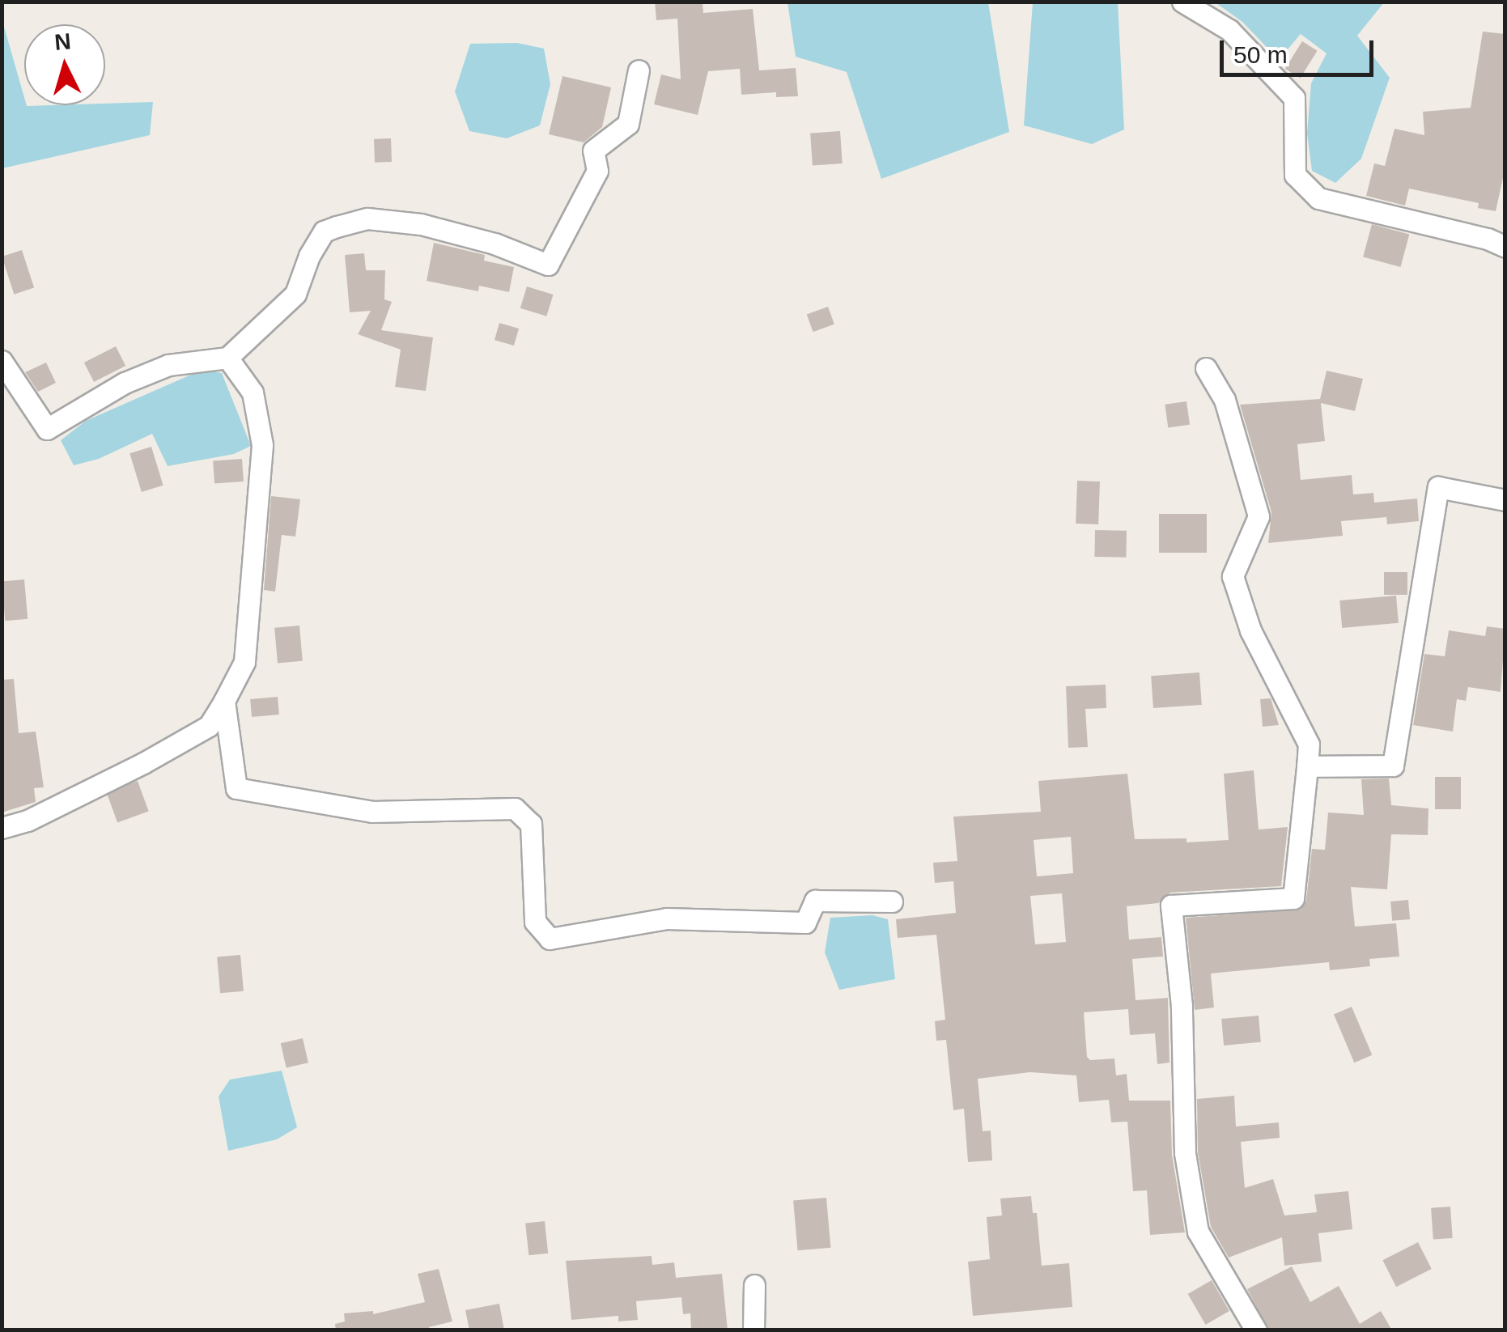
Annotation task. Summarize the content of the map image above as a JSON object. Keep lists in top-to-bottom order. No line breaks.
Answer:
{"scale_bar":"50 m","north":"top"}
